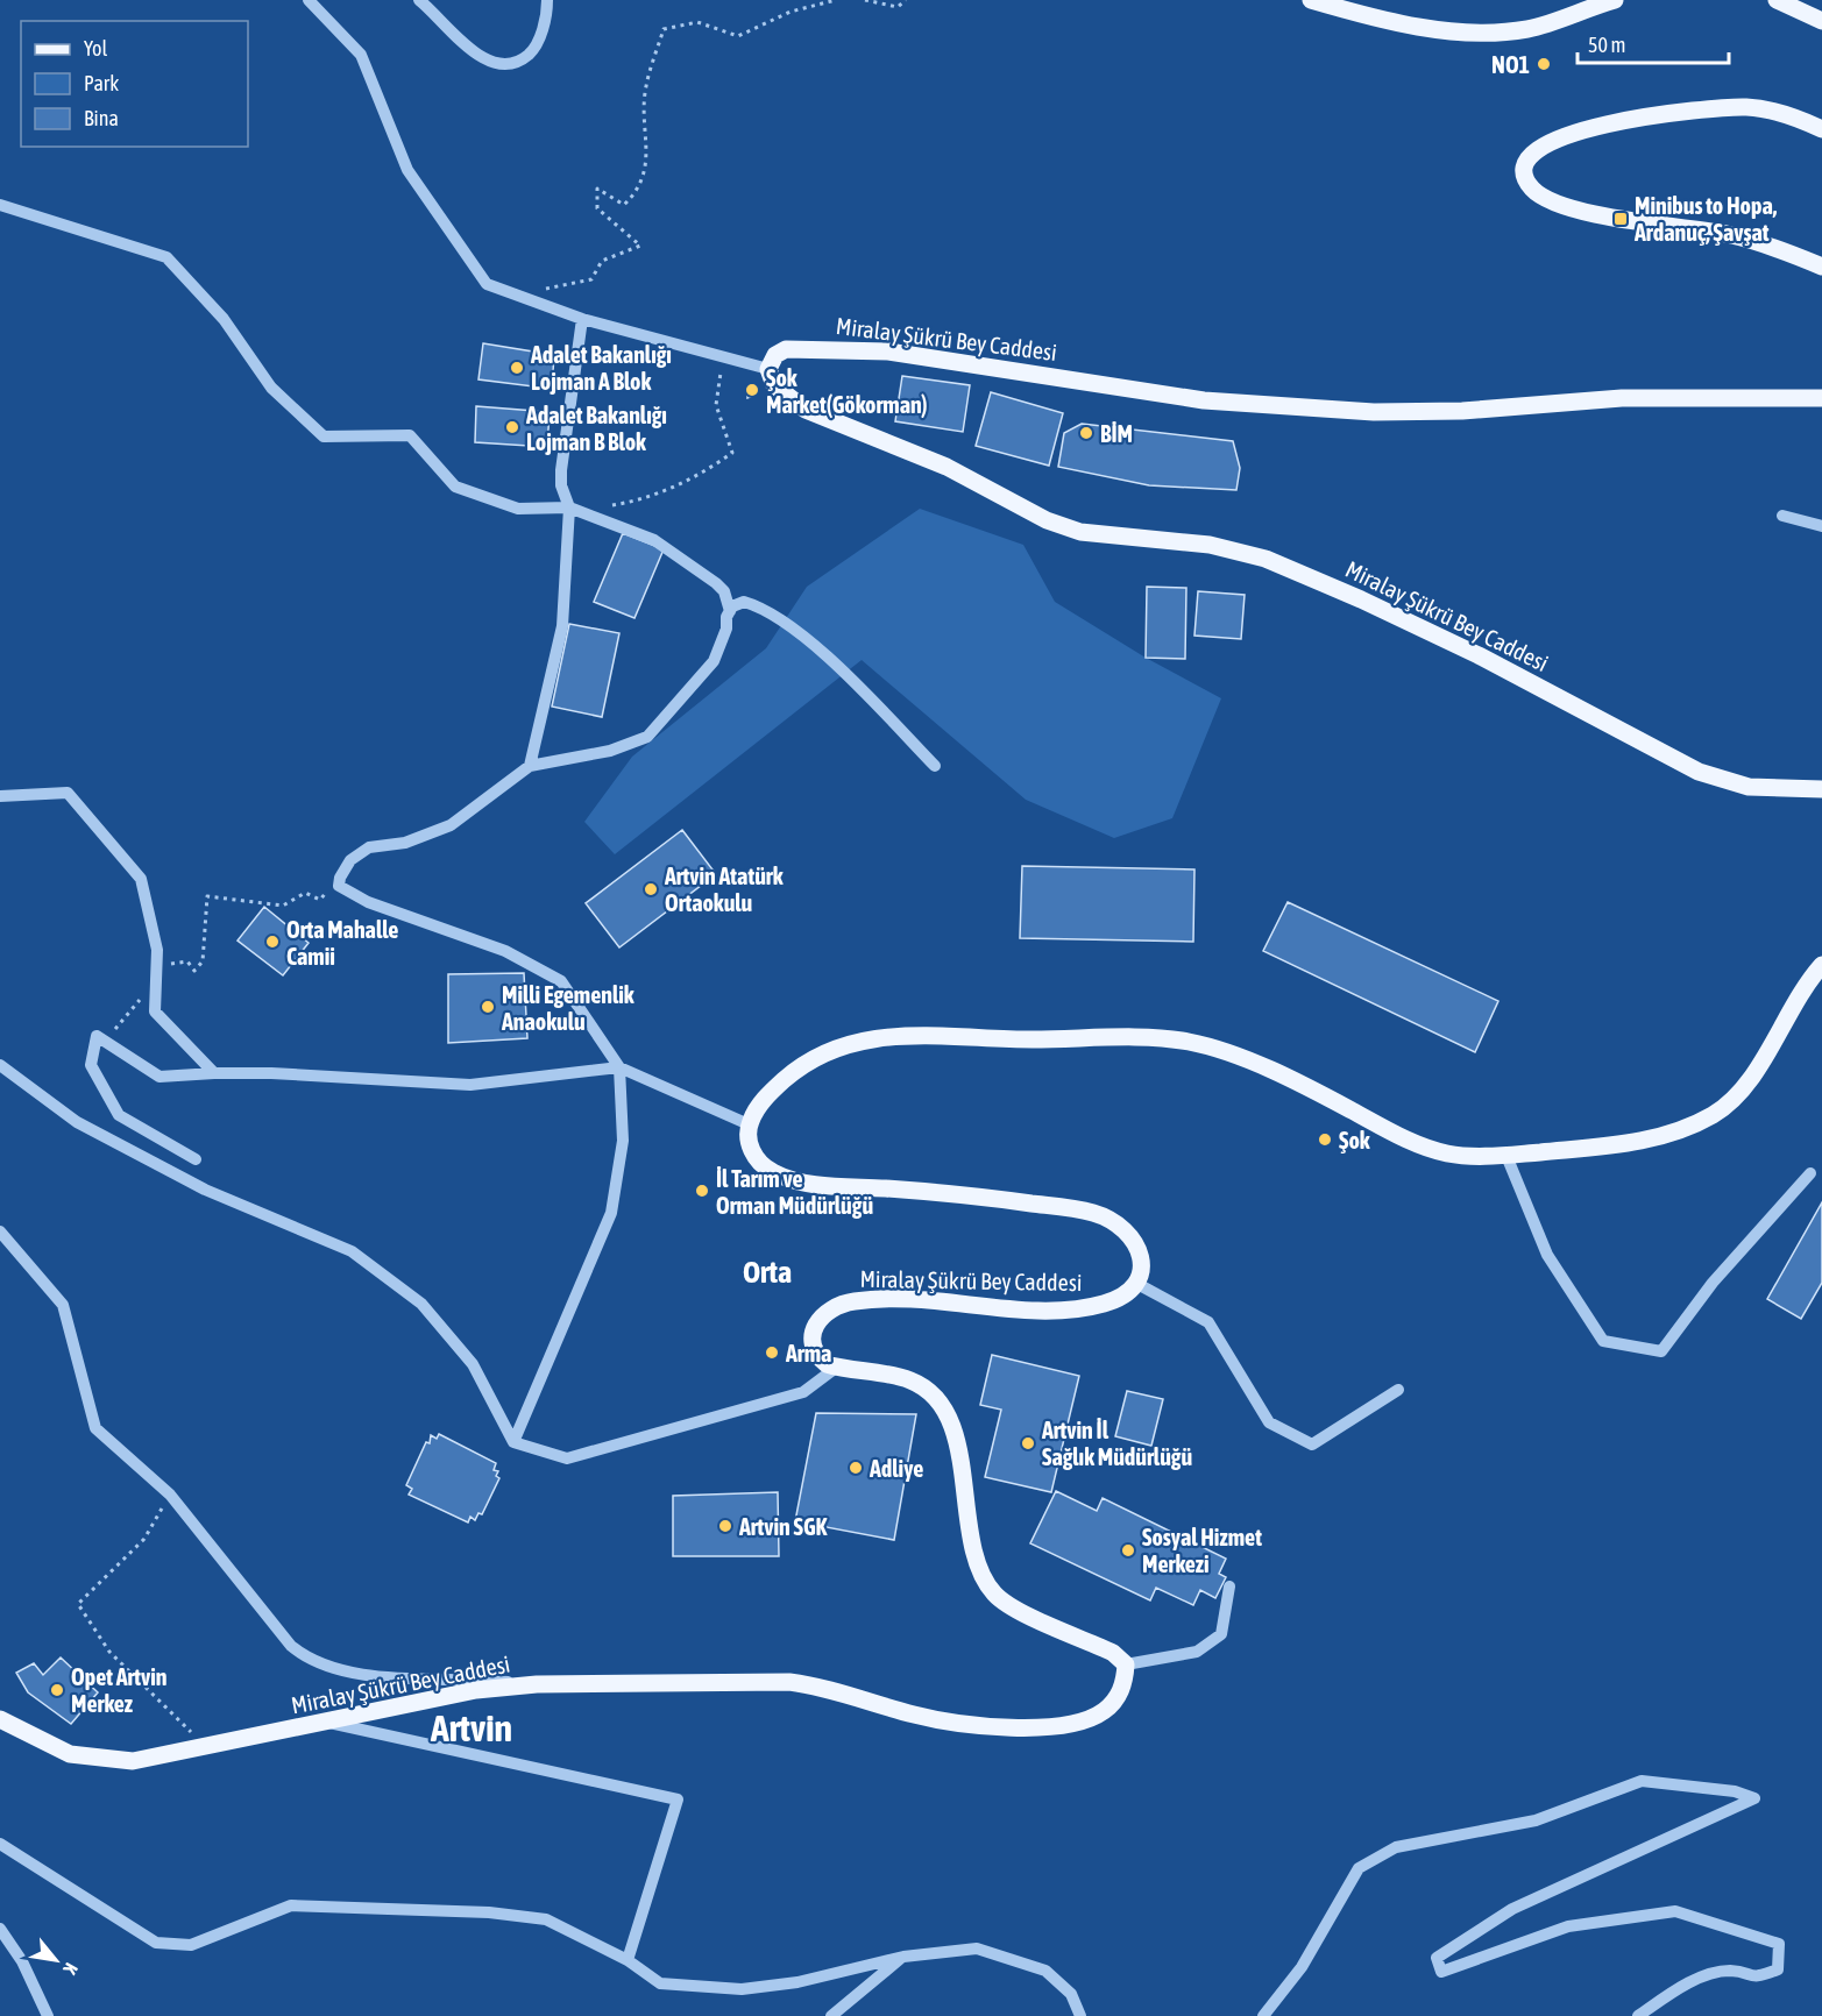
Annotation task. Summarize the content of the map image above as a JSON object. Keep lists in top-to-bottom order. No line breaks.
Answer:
{"streets":{"main road":["Miralay Şükrü Bey Caddesi"]},"districts":["Orta","Artvin"],"places":{"other":["NO1","Adalet Bakanlığı Lojman A Blok","Şok Market(Gökorman)","Adalet Bakanlığı Lojman B Blok","BİM","Artvin Atatürk Ortaokulu","Orta Mahalle Camii","Milli Egemenlik Anaokulu","Şok","İl Tarım ve Orman Müdürlüğü","Arma","Artvin İl Sağlık Müdürlüğü","Adliye","Artvin SGK","Sosyal Hizmet Merkezi","Opet Artvin Merkez"],"transit":["Minibus to Hopa, Ardanuç, Şavşat"]},"legend":["Yol","Park","Bina"],"scale_bar":"50 m","north":"bottom right"}
